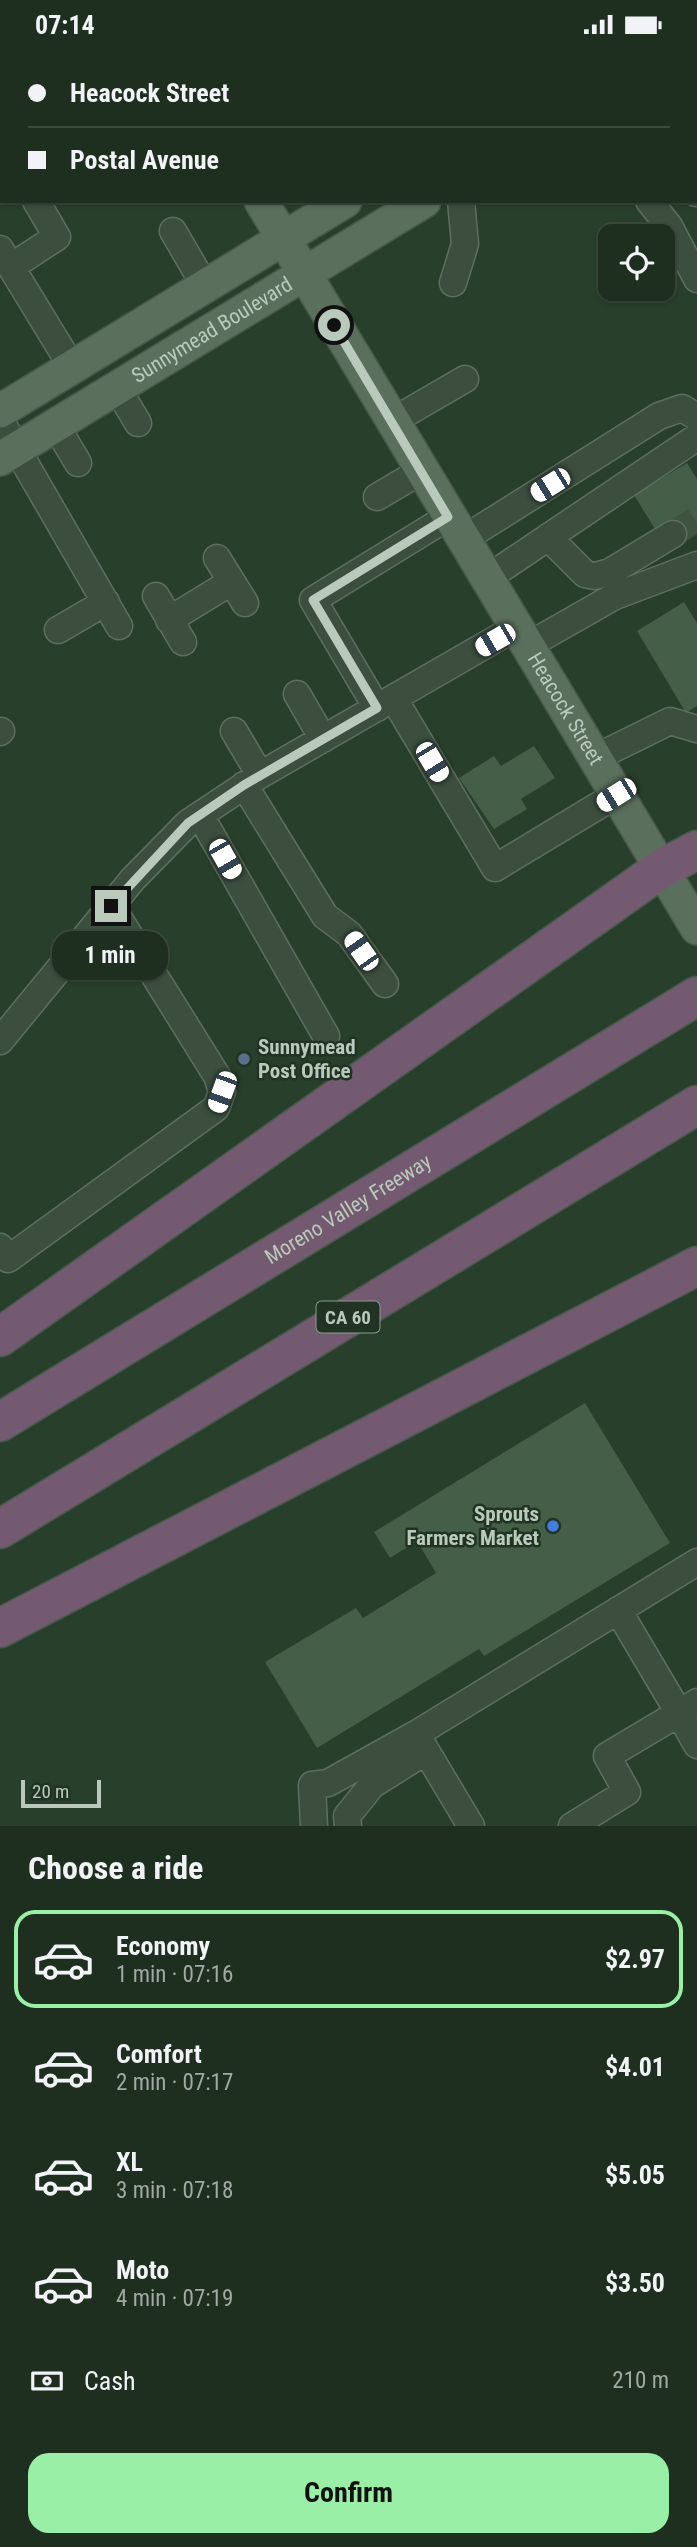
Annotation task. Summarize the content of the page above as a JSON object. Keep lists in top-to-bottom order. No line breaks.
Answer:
{"streets":{"highway":["Moreno Valley Freeway","CA 60"],"main road":["Sunnymead Boulevard","Heacock Street"]},"crossings":[["Sunnymead Boulevard","Heacock Street"]],"places":["Sunnymead Post Office","Sprouts Farmers Market"],"scale_bar":"20 m","page":{"status":"07:14","banner":["Heacock Street","Postal Avenue"],"bubble":"1 min","scale":"20 m","heading":"Choose a ride","list":[{"name":"Economy","note":"1 min · 07:16","value":"$2.97"},{"name":"Comfort","note":"2 min · 07:17","value":"$4.01"},{"name":"XL","note":"3 min · 07:18","value":"$5.05"},{"name":"Moto","note":"4 min · 07:19","value":"$3.50"}],"pay":["Cash","210 m"],"buttons":"Confirm"}}
